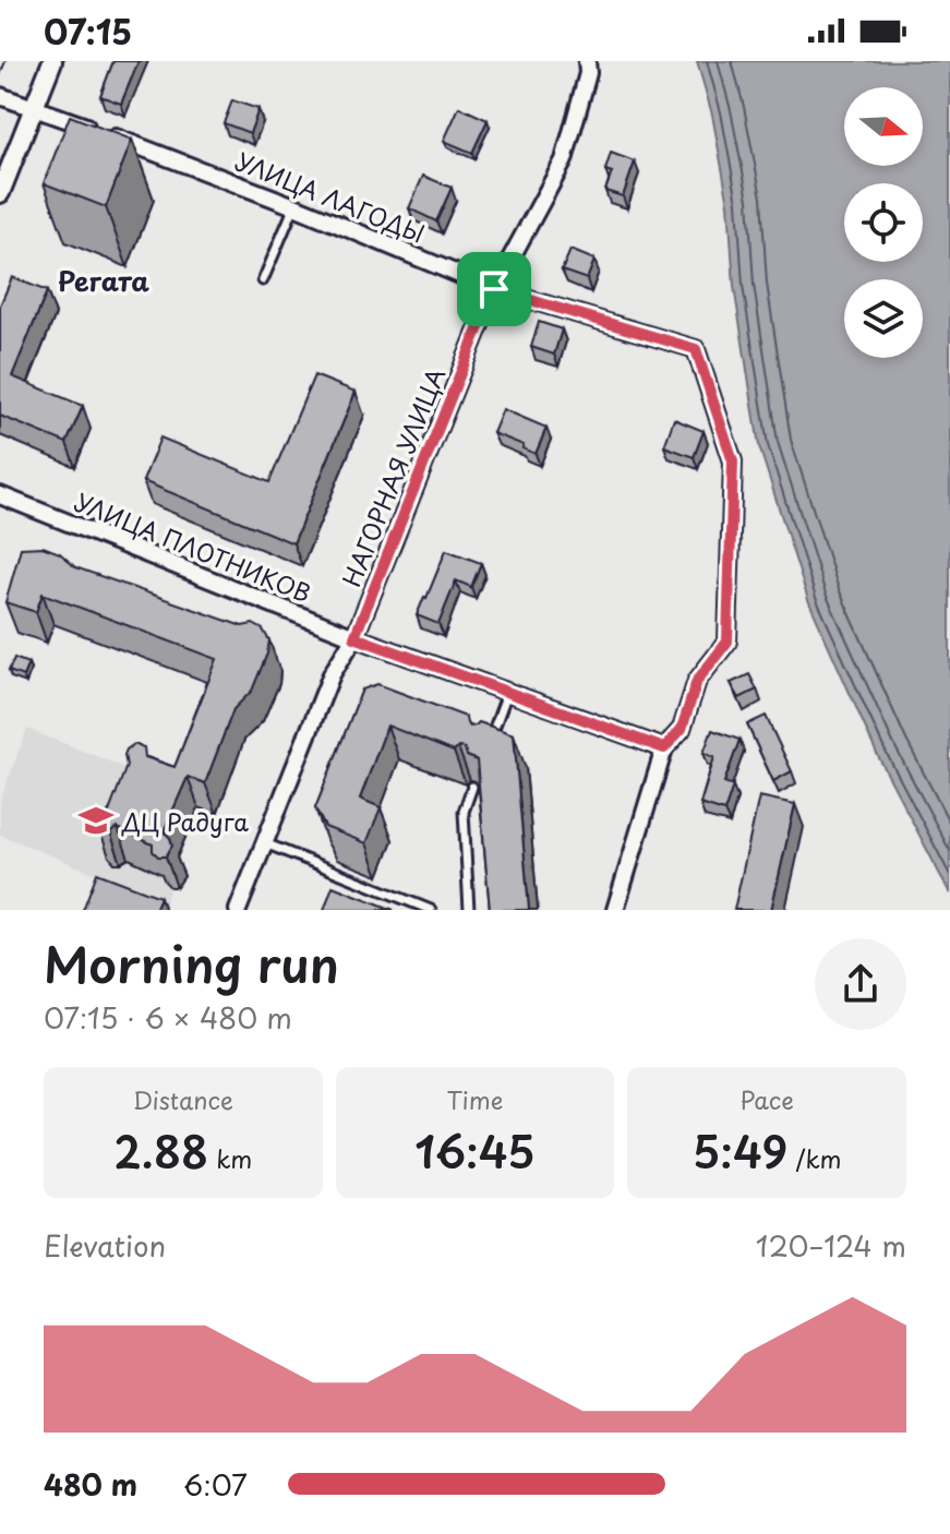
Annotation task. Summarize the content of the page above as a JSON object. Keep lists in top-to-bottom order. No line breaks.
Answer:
{"streets":{"street":["УЛИЦА ЛАГОДЫ","НАГОРНАЯ УЛИЦА","УЛИЦА ПЛОТНИКОВ"]},"crossings":[["УЛИЦА ЛАГОДЫ","НАГОРНАЯ УЛИЦА"],["УЛИЦА ЛАГОДЫ","УЛИЦА ПЛОТНИКОВ"],["НАГОРНАЯ УЛИЦА","УЛИЦА ПЛОТНИКОВ"]],"districts":["Регата"],"places":{"school or university":["ДЦ Радуга"]},"north":"right","page":{"status":"07:15","heading":["Morning run","07:15 · 6 × 480 m"],"stats":[["Distance","2.88 km"],["Time","16:45"],["Pace","5:49 /km"]],"chart":["Elevation","120–124 m"],"list":[{"name":"480 m","note":"6:07"}]}}
